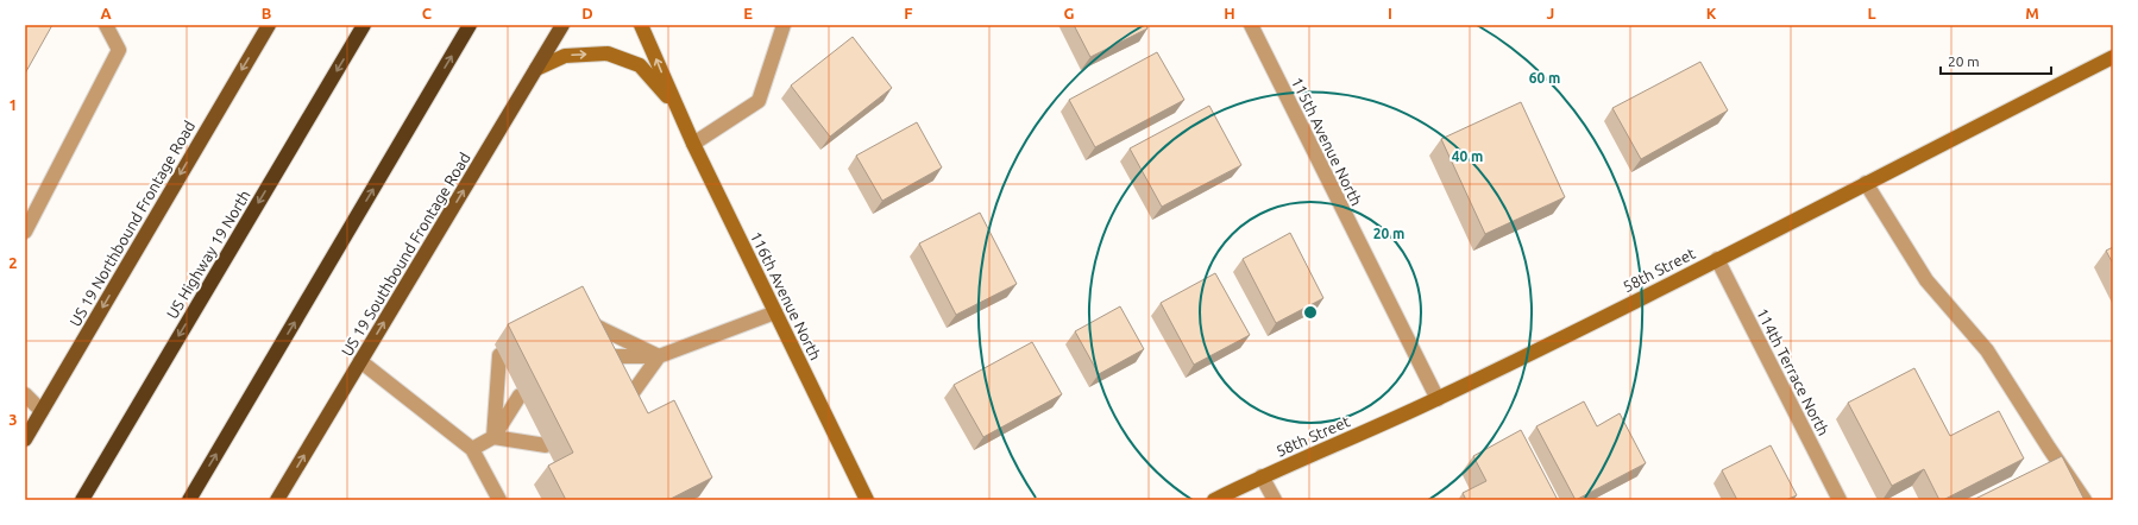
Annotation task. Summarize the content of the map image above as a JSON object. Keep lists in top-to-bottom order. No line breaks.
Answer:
{"streets":{"highway":["US Highway 19 North"],"main road":["US 19 Northbound Frontage Road","US 19 Southbound Frontage Road"],"street":["115th Avenue North","58th Street","116th Avenue North","114th Terrace North"]},"crossings":[["115th Avenue North","58th Street"],["US 19 Southbound Frontage Road","116th Avenue North"],["58th Street","114th Terrace North"]],"one_way":["US 19 Northbound Frontage Road","US 19 Southbound Frontage Road"],"scale_bar":"20 m","grid":{"columns":["A","B","C","D","E","F","G","H","I","J","K","L","M"],"rows":["1","2","3"]},"rings":["60 m","40 m","20 m"]}
